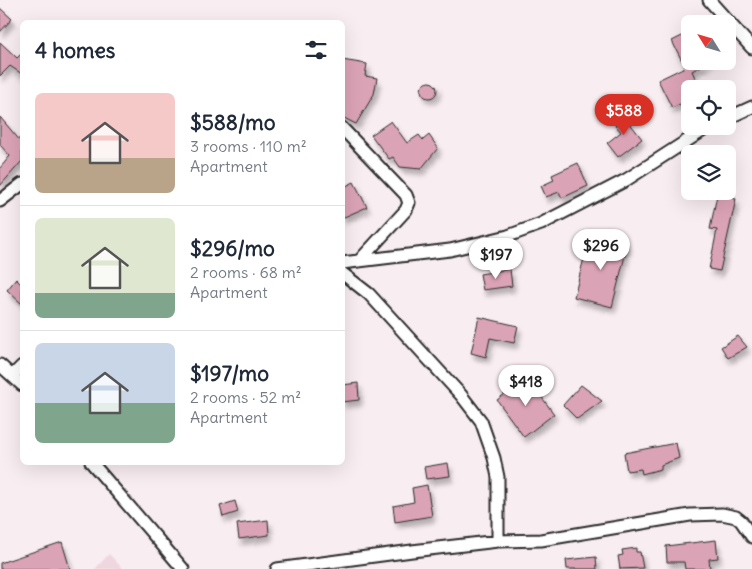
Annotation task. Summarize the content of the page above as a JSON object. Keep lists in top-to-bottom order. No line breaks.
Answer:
{"north":"top left","page":{"heading":"4 homes","list":[{"name":"$588/mo","note":"3 rooms · 110 m² · Apartment"},{"name":"$296/mo","note":"2 rooms · 68 m² · Apartment"},{"name":"$197/mo","note":"2 rooms · 52 m² · Apartment"}],"price":["$588","$296","$197","$418"]}}
